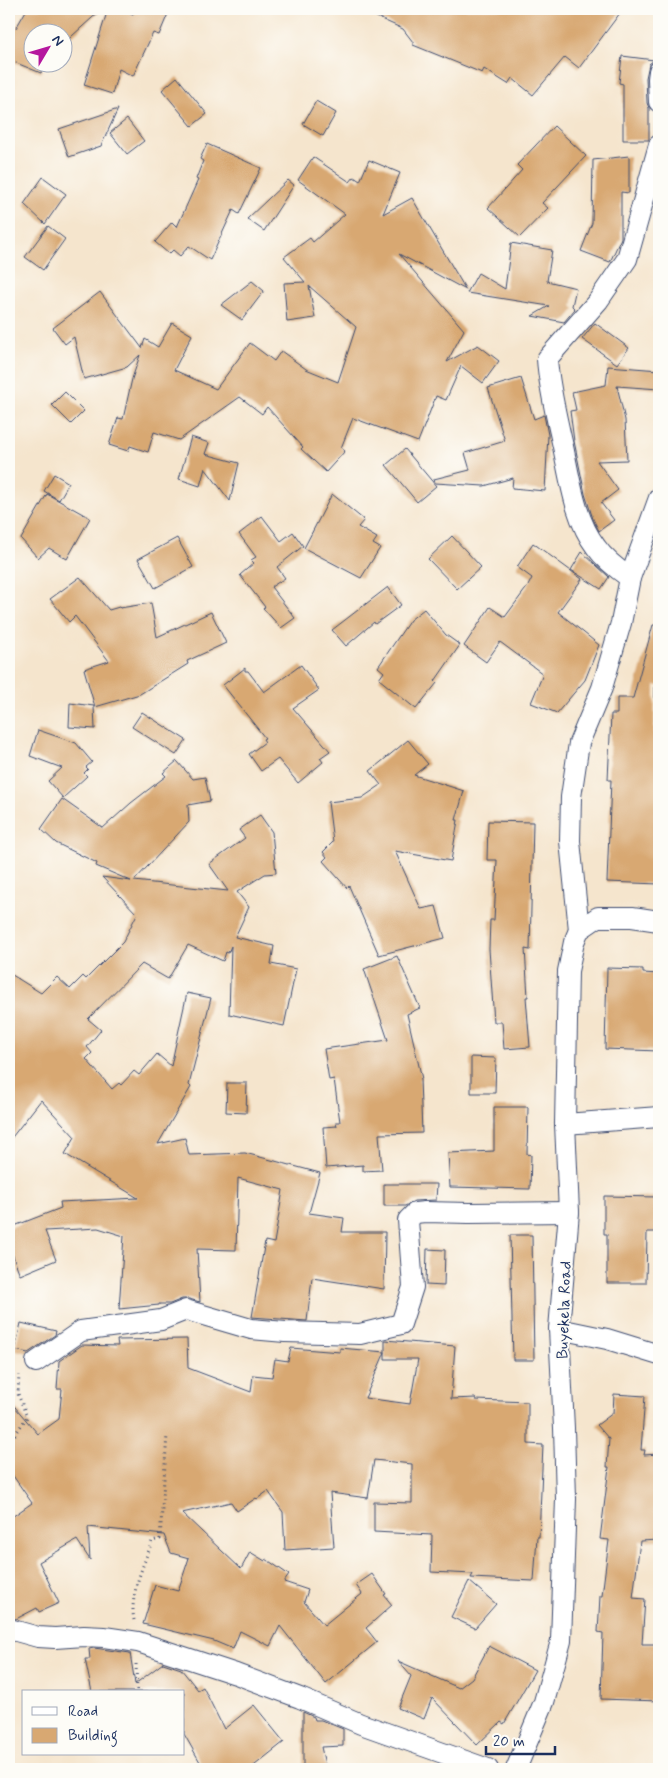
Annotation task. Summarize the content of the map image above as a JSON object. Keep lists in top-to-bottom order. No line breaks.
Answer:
{"streets":{"street":["Buyekela Road"]},"legend":["Road","Building"],"scale_bar":"20 m","north":"top right"}
